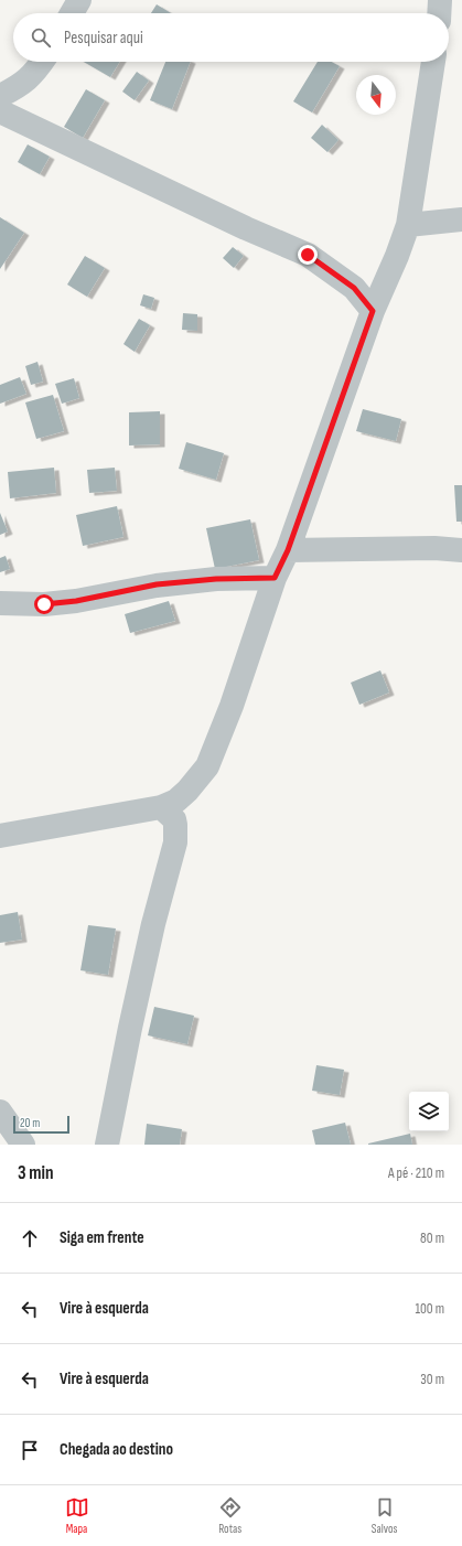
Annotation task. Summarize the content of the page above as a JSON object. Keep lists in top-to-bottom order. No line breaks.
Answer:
{"scale_bar":"20 m","north":"bottom","page":{"search":"Pesquisar aqui","scale":"20 m","heading":["3 min","A pé · 210 m"],"list":[["Siga em frente","80 m"],["Vire à esquerda","100 m"],["Vire à esquerda","30 m"],"Chegada ao destino"],"nav":["Mapa","Rotas","Salvos"]}}
